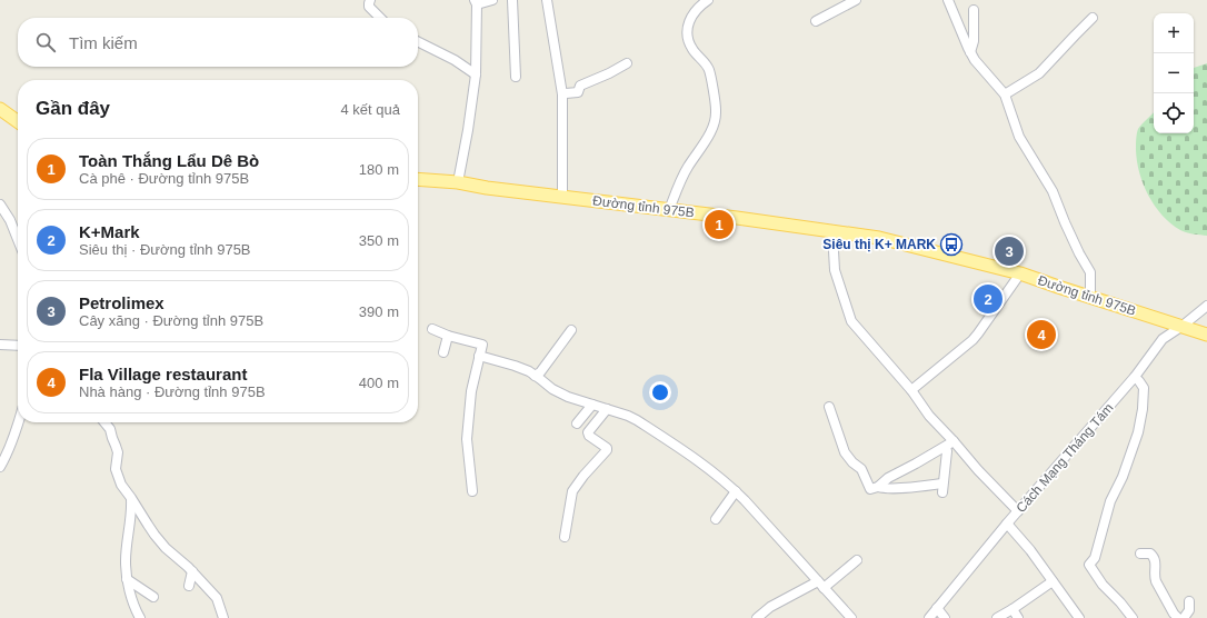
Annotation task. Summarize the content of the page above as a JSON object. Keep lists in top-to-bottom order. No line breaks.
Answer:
{"streets":{"main road":["Đường tỉnh 975B"],"street":["Cách Mạng Tháng Tám"]},"crossings":[["Đường tỉnh 975B","Cách Mạng Tháng Tám"]],"places":{"bus stop":["Siêu thị K+ MARK"]},"page":{"map_buttons":["+","−"],"search":"Tìm kiếm","heading":["Gần đây","4 kết quả"],"list":[{"mark":"1","name":"Toàn Thắng Lẩu Dê Bò","note":"Cà phê · Đường tỉnh 975B","value":"180 m"},{"mark":"2","name":"K+Mark","note":"Siêu thị · Đường tỉnh 975B","value":"350 m"},{"mark":"3","name":"Petrolimex","note":"Cây xăng · Đường tỉnh 975B","value":"390 m"},{"mark":"4","name":"Fla Village restaurant","note":"Nhà hàng · Đường tỉnh 975B","value":"400 m"}],"pins":["1","3","2","4"]}}
